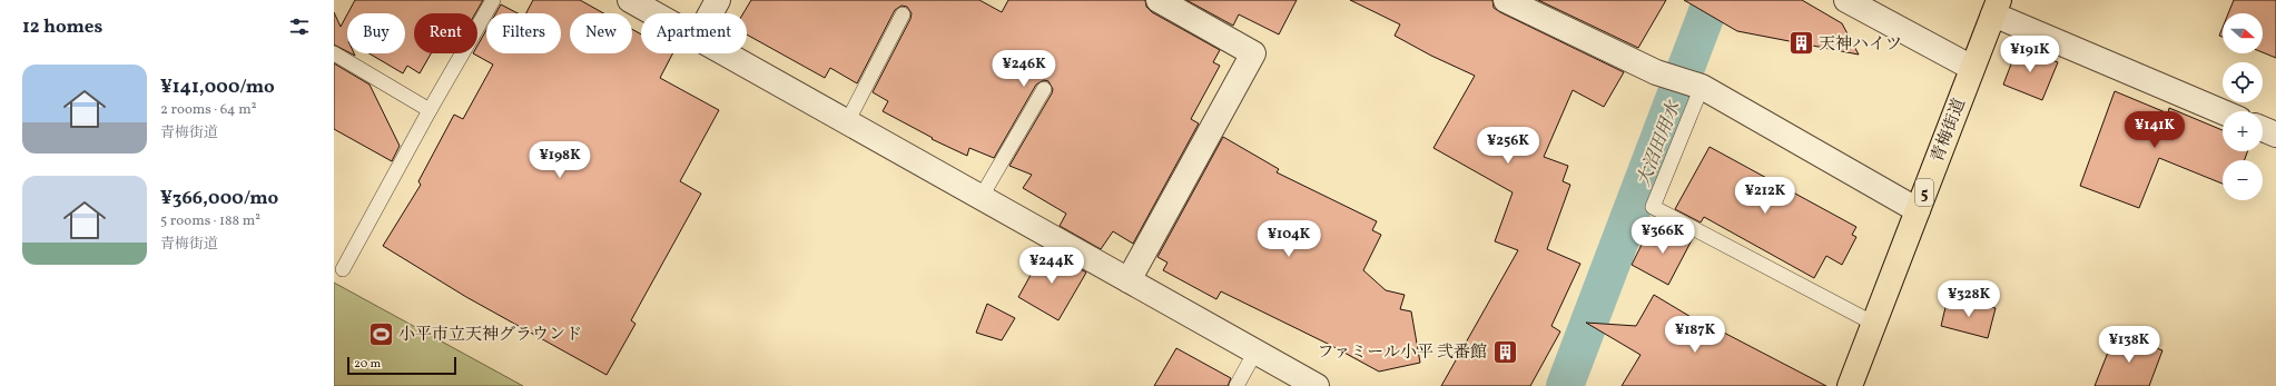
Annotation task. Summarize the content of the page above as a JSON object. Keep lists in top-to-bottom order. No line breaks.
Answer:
{"streets":{"main road":["青梅街道","5"]},"water":["大沼田用水"],"places":{"building":["天神ハイツ","ファミール小平 弐番館"],"sports":["小平市立天神グラウンド"]},"scale_bar":"20 m","north":"right","page":{"heading":"12 homes","map_buttons":["+","−"],"chip":["Buy","Rent","Filters","New","Apartment"],"price":["¥191K","¥246K","¥141K","¥256K","¥198K","¥212K","¥366K","¥104K","¥244K","¥328K","¥187K","¥138K"],"list":[{"name":"¥141,000/mo","note":"2 rooms · 64 m² · 青梅街道"},{"name":"¥366,000/mo","note":"5 rooms · 188 m² · 青梅街道"}],"scale":"20 m"}}
